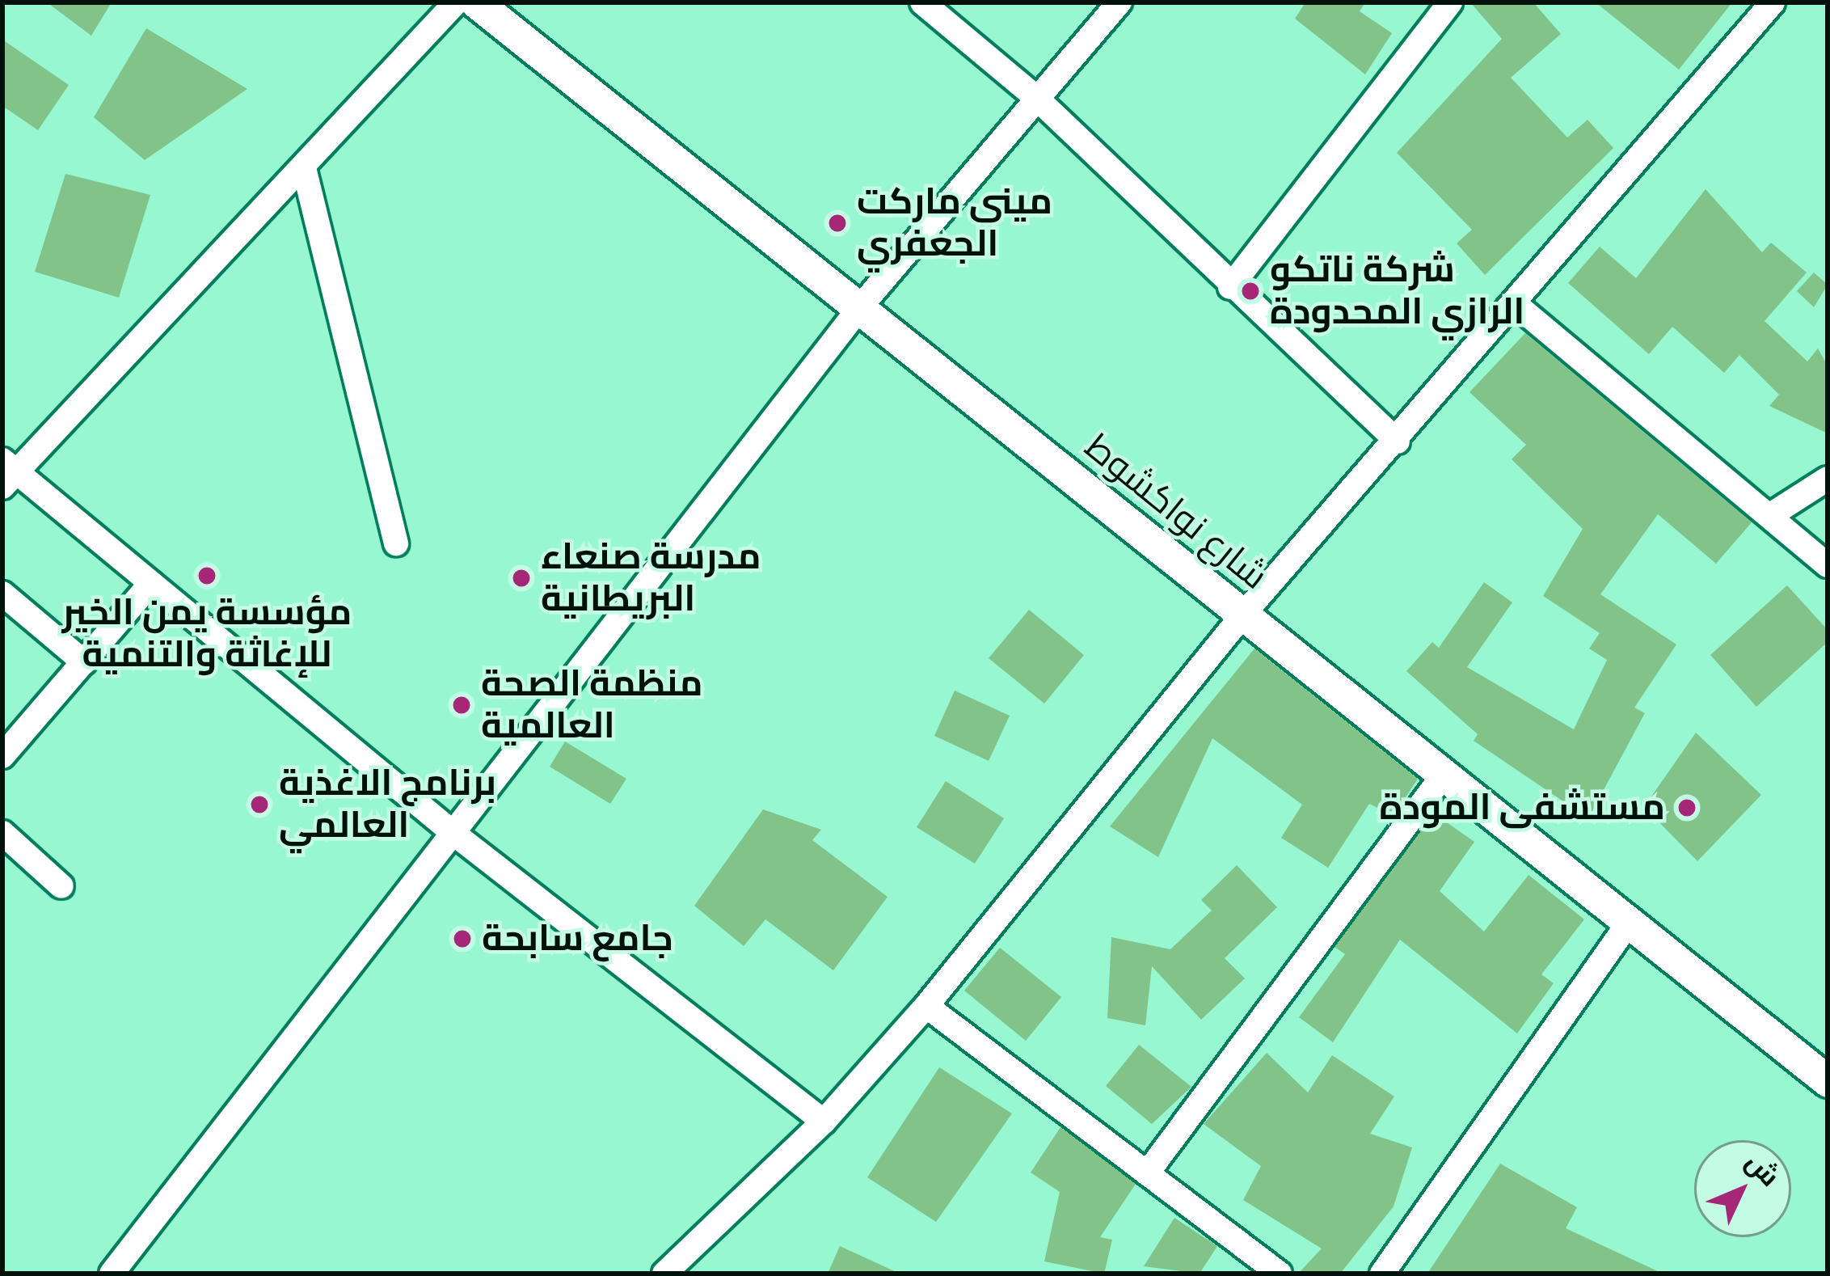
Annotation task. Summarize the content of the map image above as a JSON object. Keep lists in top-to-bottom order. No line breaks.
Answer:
{"streets":{"street":["شارع نواكشوط"]},"places":["ميني ماركت الجعفري","شركة ناتكو الرازي المحدودة","مؤسسة يمن الخير للإغاثة والتنمية","مدرسة صنعاء البريطانية","منظمة الصحة العالمية","برنامج الاغذية العالمي","مستشفى المودة","جامع سابحة"],"north":"top right"}
